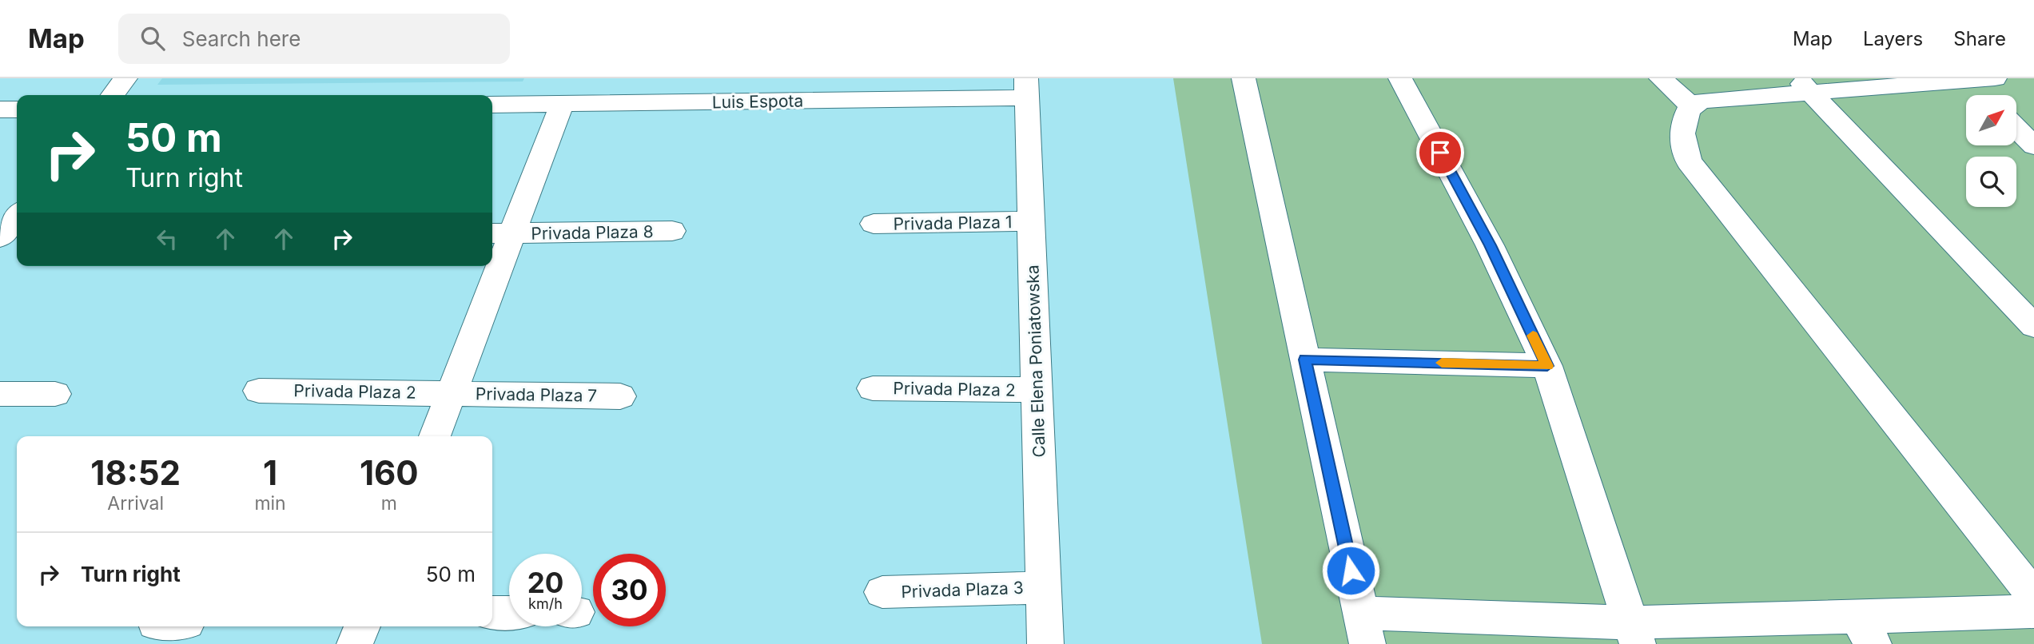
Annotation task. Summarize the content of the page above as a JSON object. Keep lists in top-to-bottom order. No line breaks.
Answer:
{"streets":{"street":["Luis Espota","Privada Plaza 1","Privada Plaza 8","Calle Elena Poniatowska","Privada Plaza 2","Privada Plaza 7","Privada Plaza 3"]},"crossings":[["Luis Espota","Calle Elena Poniatowska"],["Privada Plaza 1","Calle Elena Poniatowska"],["Calle Elena Poniatowska","Privada Plaza 2"],["Calle Elena Poniatowska","Privada Plaza 3"],["Privada Plaza 2","Privada Plaza 7"]],"north":"top right","page":{"header":"Map","search":"Search here","nav":["Map","Layers","Share"],"turn":["50 m","Turn right"],"eta":["18:52","Arrival","1","min","160","m"],"list":[{"name":"Turn right","value":"50 m"}],"speed":"20 km/h","limit":"30"}}
